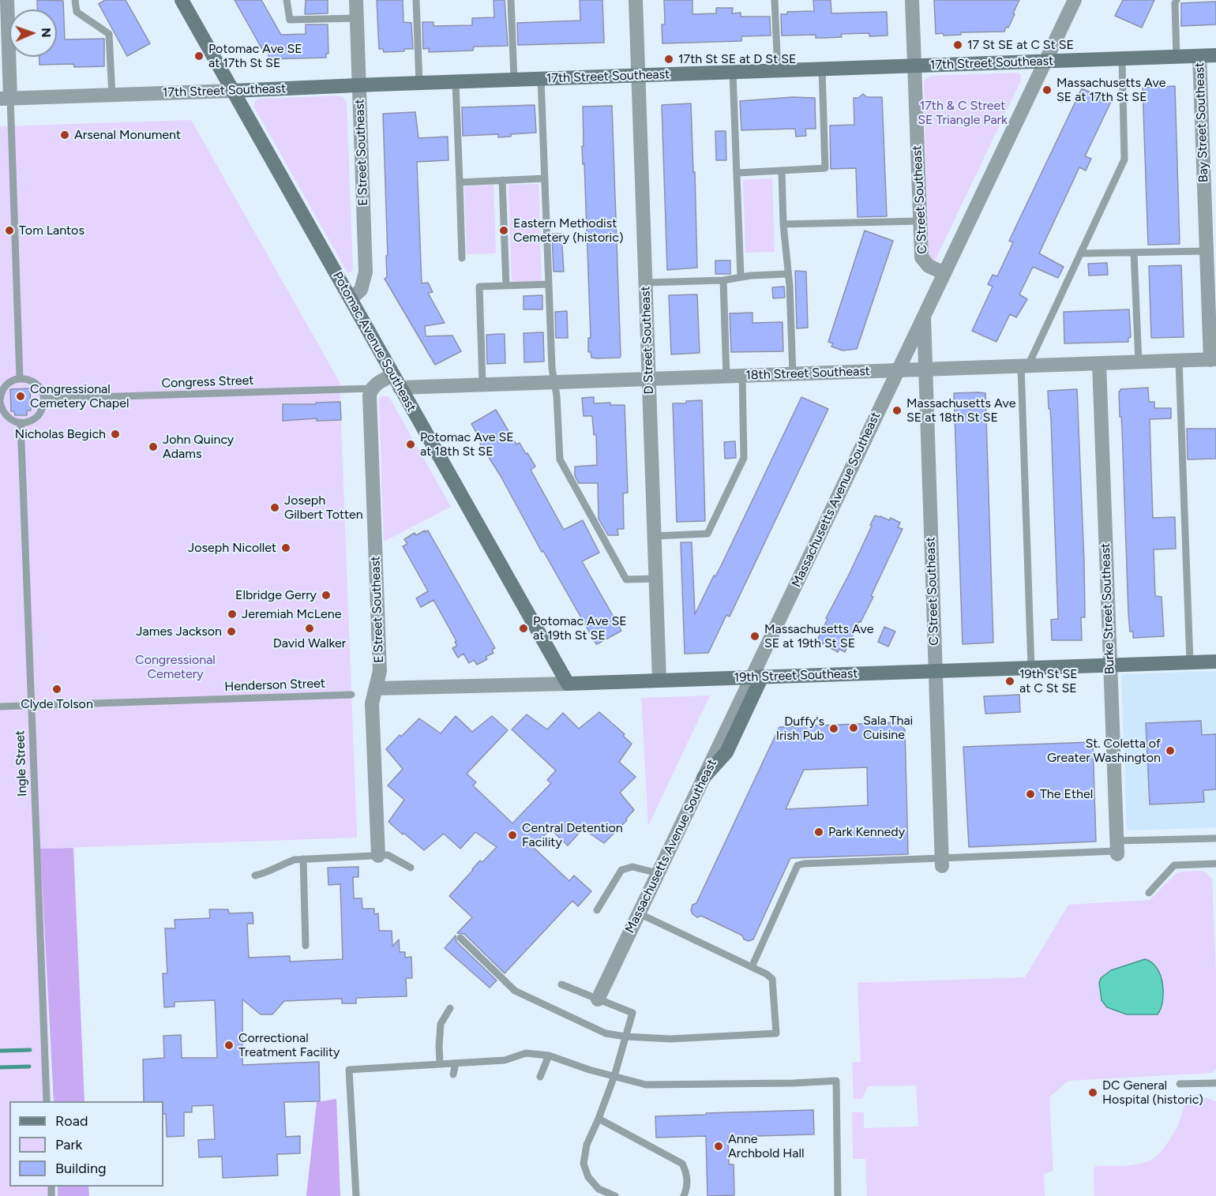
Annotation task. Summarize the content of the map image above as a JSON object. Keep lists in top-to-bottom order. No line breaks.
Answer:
{"streets":{"main road":["17th Street Southeast","Potomac Avenue Southeast","19th Street Southeast"],"street":["Bay Street Southeast","E Street Southeast","C Street Southeast","D Street Southeast","18th Street Southeast","Massachusetts Avenue Southeast","Burke Street Southeast"],"lane":["Congress Street","Henderson Street","Ingle Street"]},"crossings":[["17th Street Southeast","Bay Street Southeast"],["17th Street Southeast","E Street Southeast"],["17th Street Southeast","C Street Southeast"],["17th Street Southeast","D Street Southeast"],["17th Street Southeast","Potomac Avenue Southeast"],["17th Street Southeast","Massachusetts Avenue Southeast"],["Bay Street Southeast","18th Street Southeast"],["E Street Southeast","Potomac Avenue Southeast"],["E Street Southeast","Congress Street"],["E Street Southeast","19th Street Southeast"],["C Street Southeast","18th Street Southeast"],["C Street Southeast","Massachusetts Avenue Southeast"],["C Street Southeast","19th Street Southeast"],["D Street Southeast","18th Street Southeast"],["D Street Southeast","19th Street Southeast"],["Potomac Avenue Southeast","18th Street Southeast"],["Potomac Avenue Southeast","19th Street Southeast"],["18th Street Southeast","Massachusetts Avenue Southeast"],["18th Street Southeast","Burke Street Southeast"],["Congress Street","Ingle Street"],["Massachusetts Avenue Southeast","19th Street Southeast"],["Burke Street Southeast","19th Street Southeast"],["Henderson Street","Ingle Street"]],"parks":["17th & C Street SE Triangle Park","Congressional Cemetery"],"places":["17 St SE at C St SE","Potomac Ave SE at 17th St SE","17th St SE at D St SE","Massachusetts Ave SE at 17th St SE","Arsenal Monument","Tom Lantos","Eastern Methodist Cemetery (historic)","Congressional Cemetery Chapel","Massachusetts Ave SE at 18th St SE","Nicholas Begich","Potomac Ave SE at 18th St SE","John Quincy Adams","Joseph Gilbert Totten","Joseph Nicollet","Elbridge Gerry","Jeremiah McLene","David Walker","Potomac Ave SE at 19th St SE","James Jackson","Massachusetts Ave SE at 19th St SE","19th St SE at C St SE","Clyde Tolson","Sala Thai Cuisine","Duffy's Irish Pub","St. Coletta of Greater Washington","The Ethel","Park Kennedy","Central Detention Facility","Correctional Treatment Facility","DC General Hospital (historic)","Anne Archbold Hall"],"legend":["Road","Park","Building"],"north":"right"}
